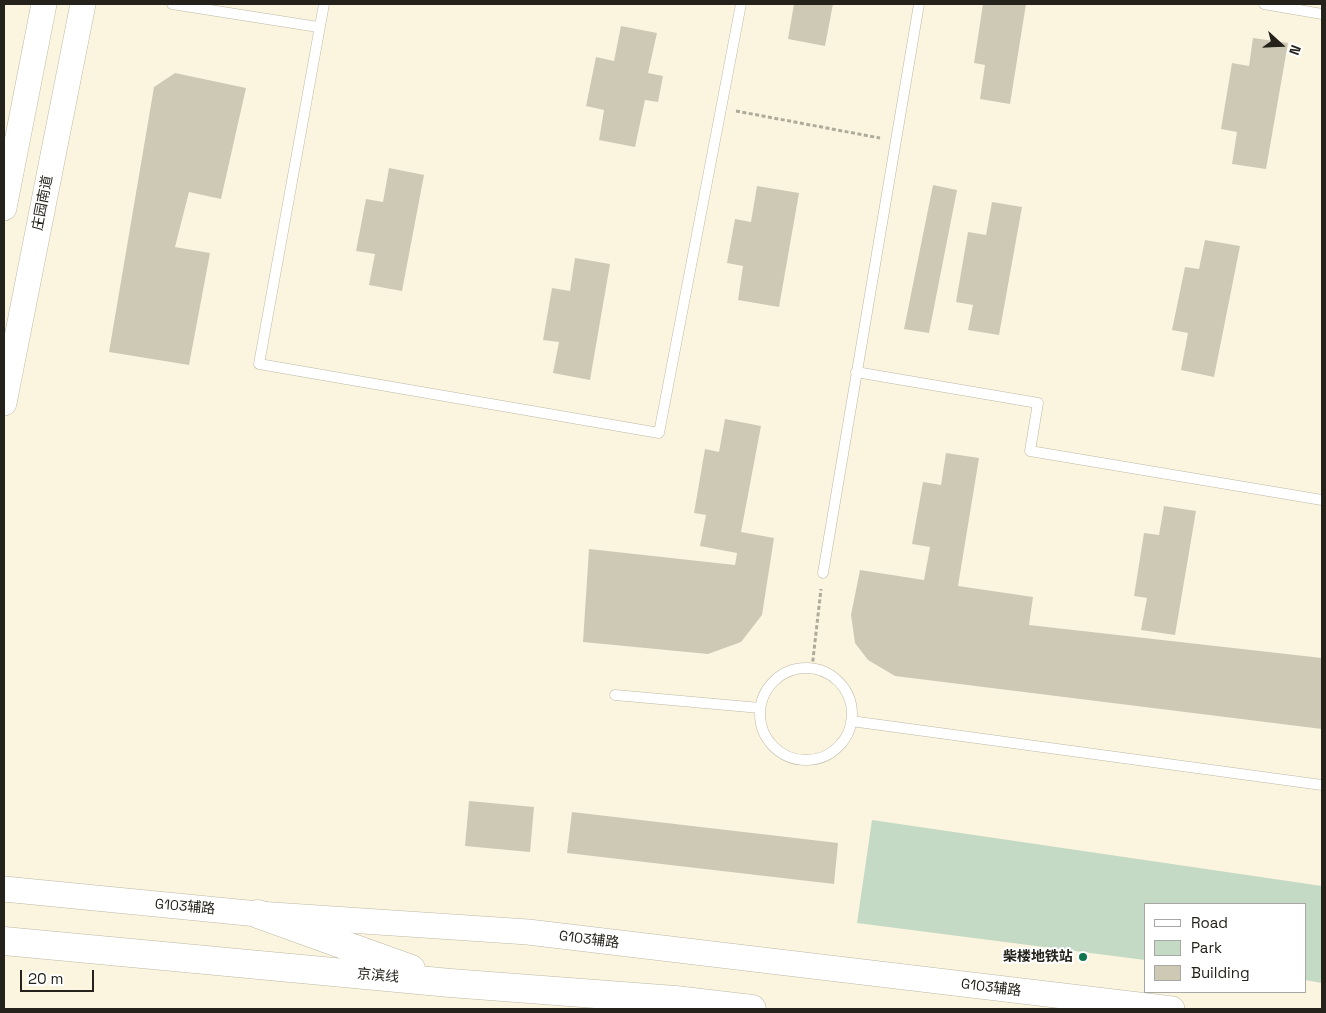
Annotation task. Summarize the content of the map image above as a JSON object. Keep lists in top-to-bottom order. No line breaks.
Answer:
{"streets":{"highway":["京滨线"],"street":["庄园南道","G103辅路"]},"places":["柴楼地铁站"],"legend":["Road","Park","Building"],"scale_bar":"20 m","north":"right"}
